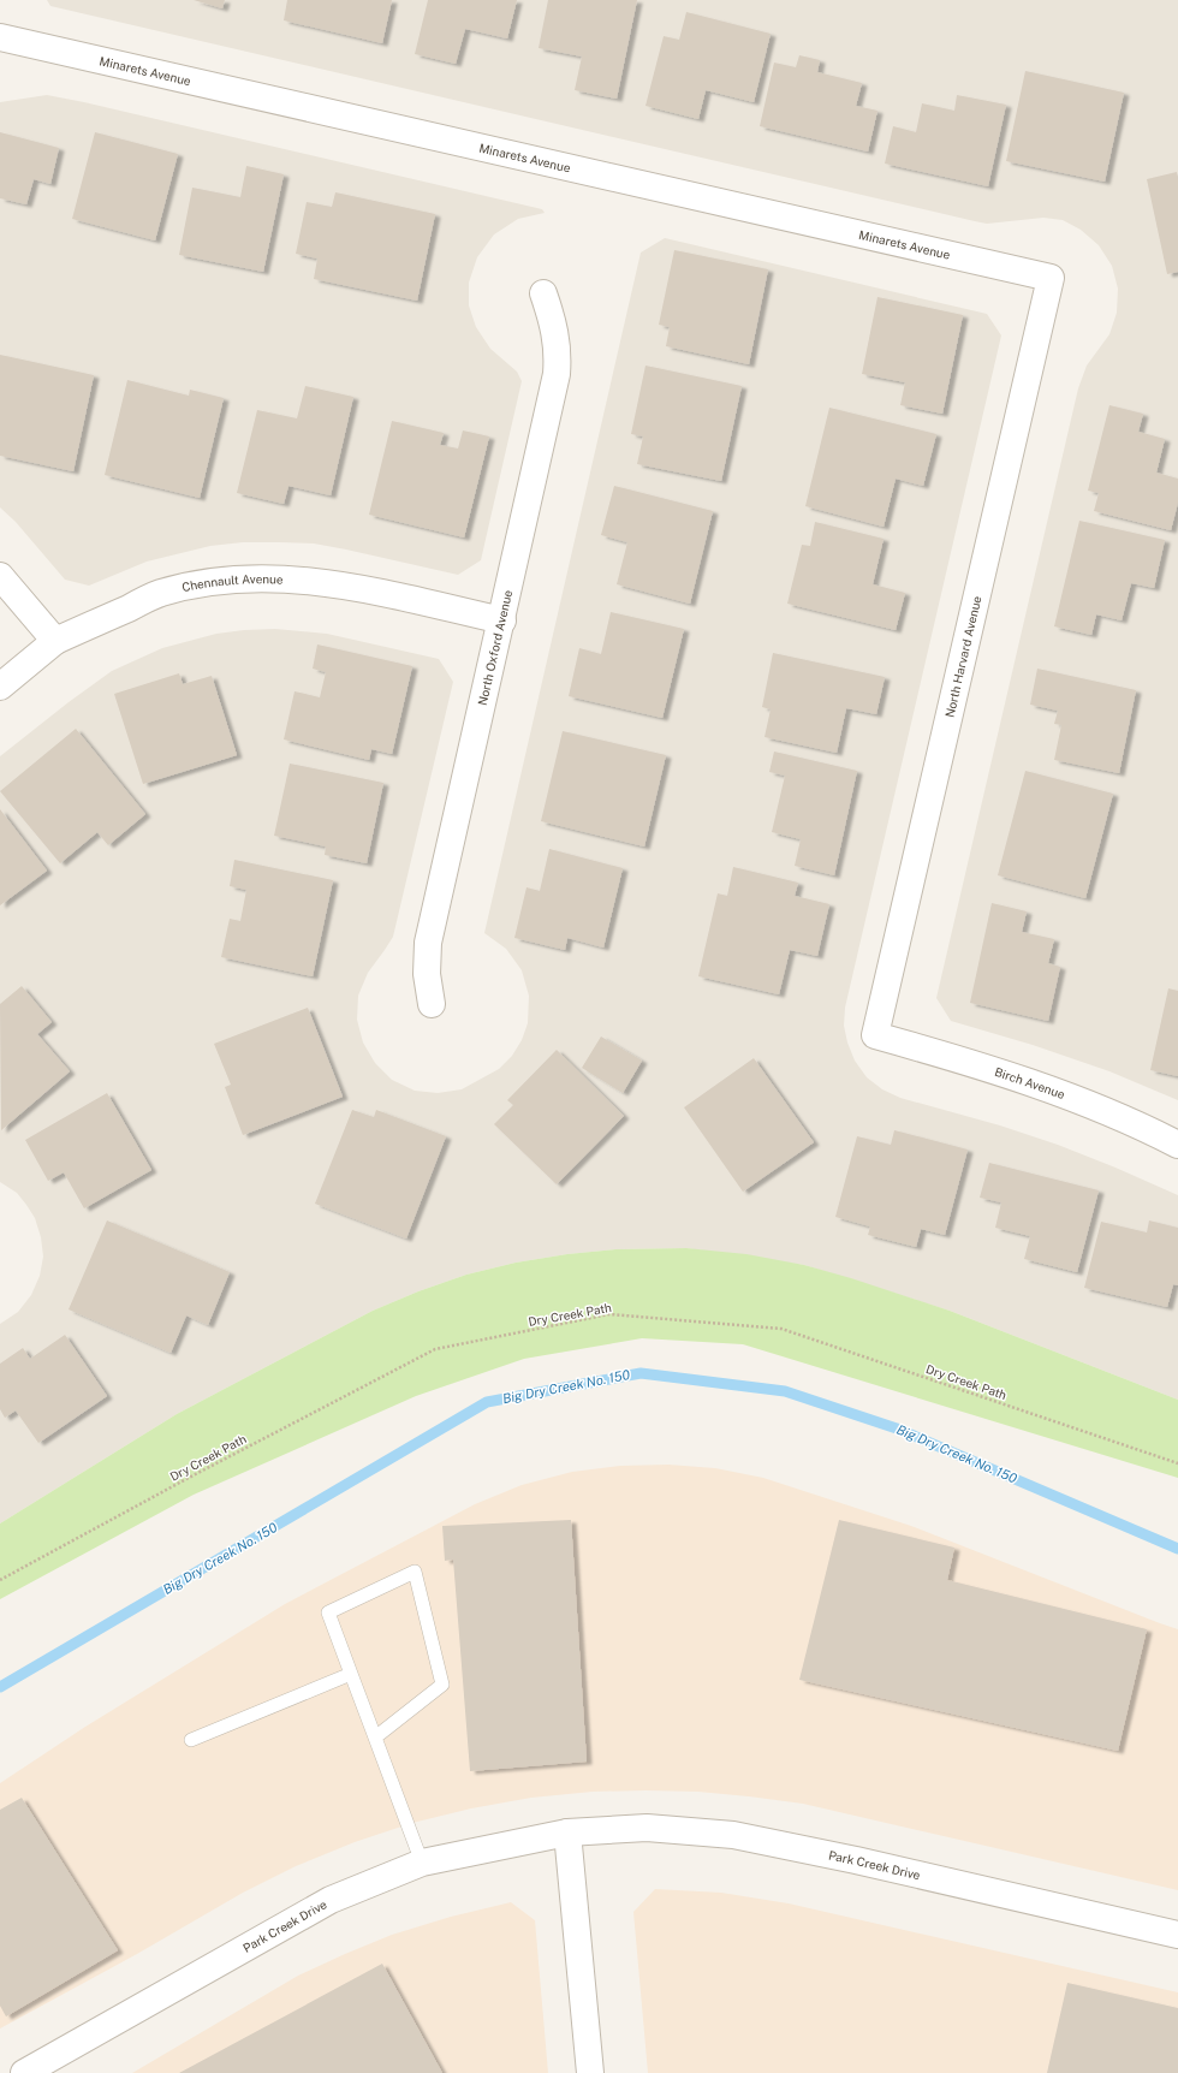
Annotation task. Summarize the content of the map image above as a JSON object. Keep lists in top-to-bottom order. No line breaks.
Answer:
{"streets":{"street":["Minarets Avenue","Chennault Avenue","North Oxford Avenue","North Harvard Avenue","Birch Avenue","Park Creek Drive"],"path":["Dry Creek Path"]},"crossings":[["Minarets Avenue","North Harvard Avenue"],["Chennault Avenue","North Oxford Avenue"],["North Harvard Avenue","Birch Avenue"]],"water":["Big Dry Creek No. 150"]}
